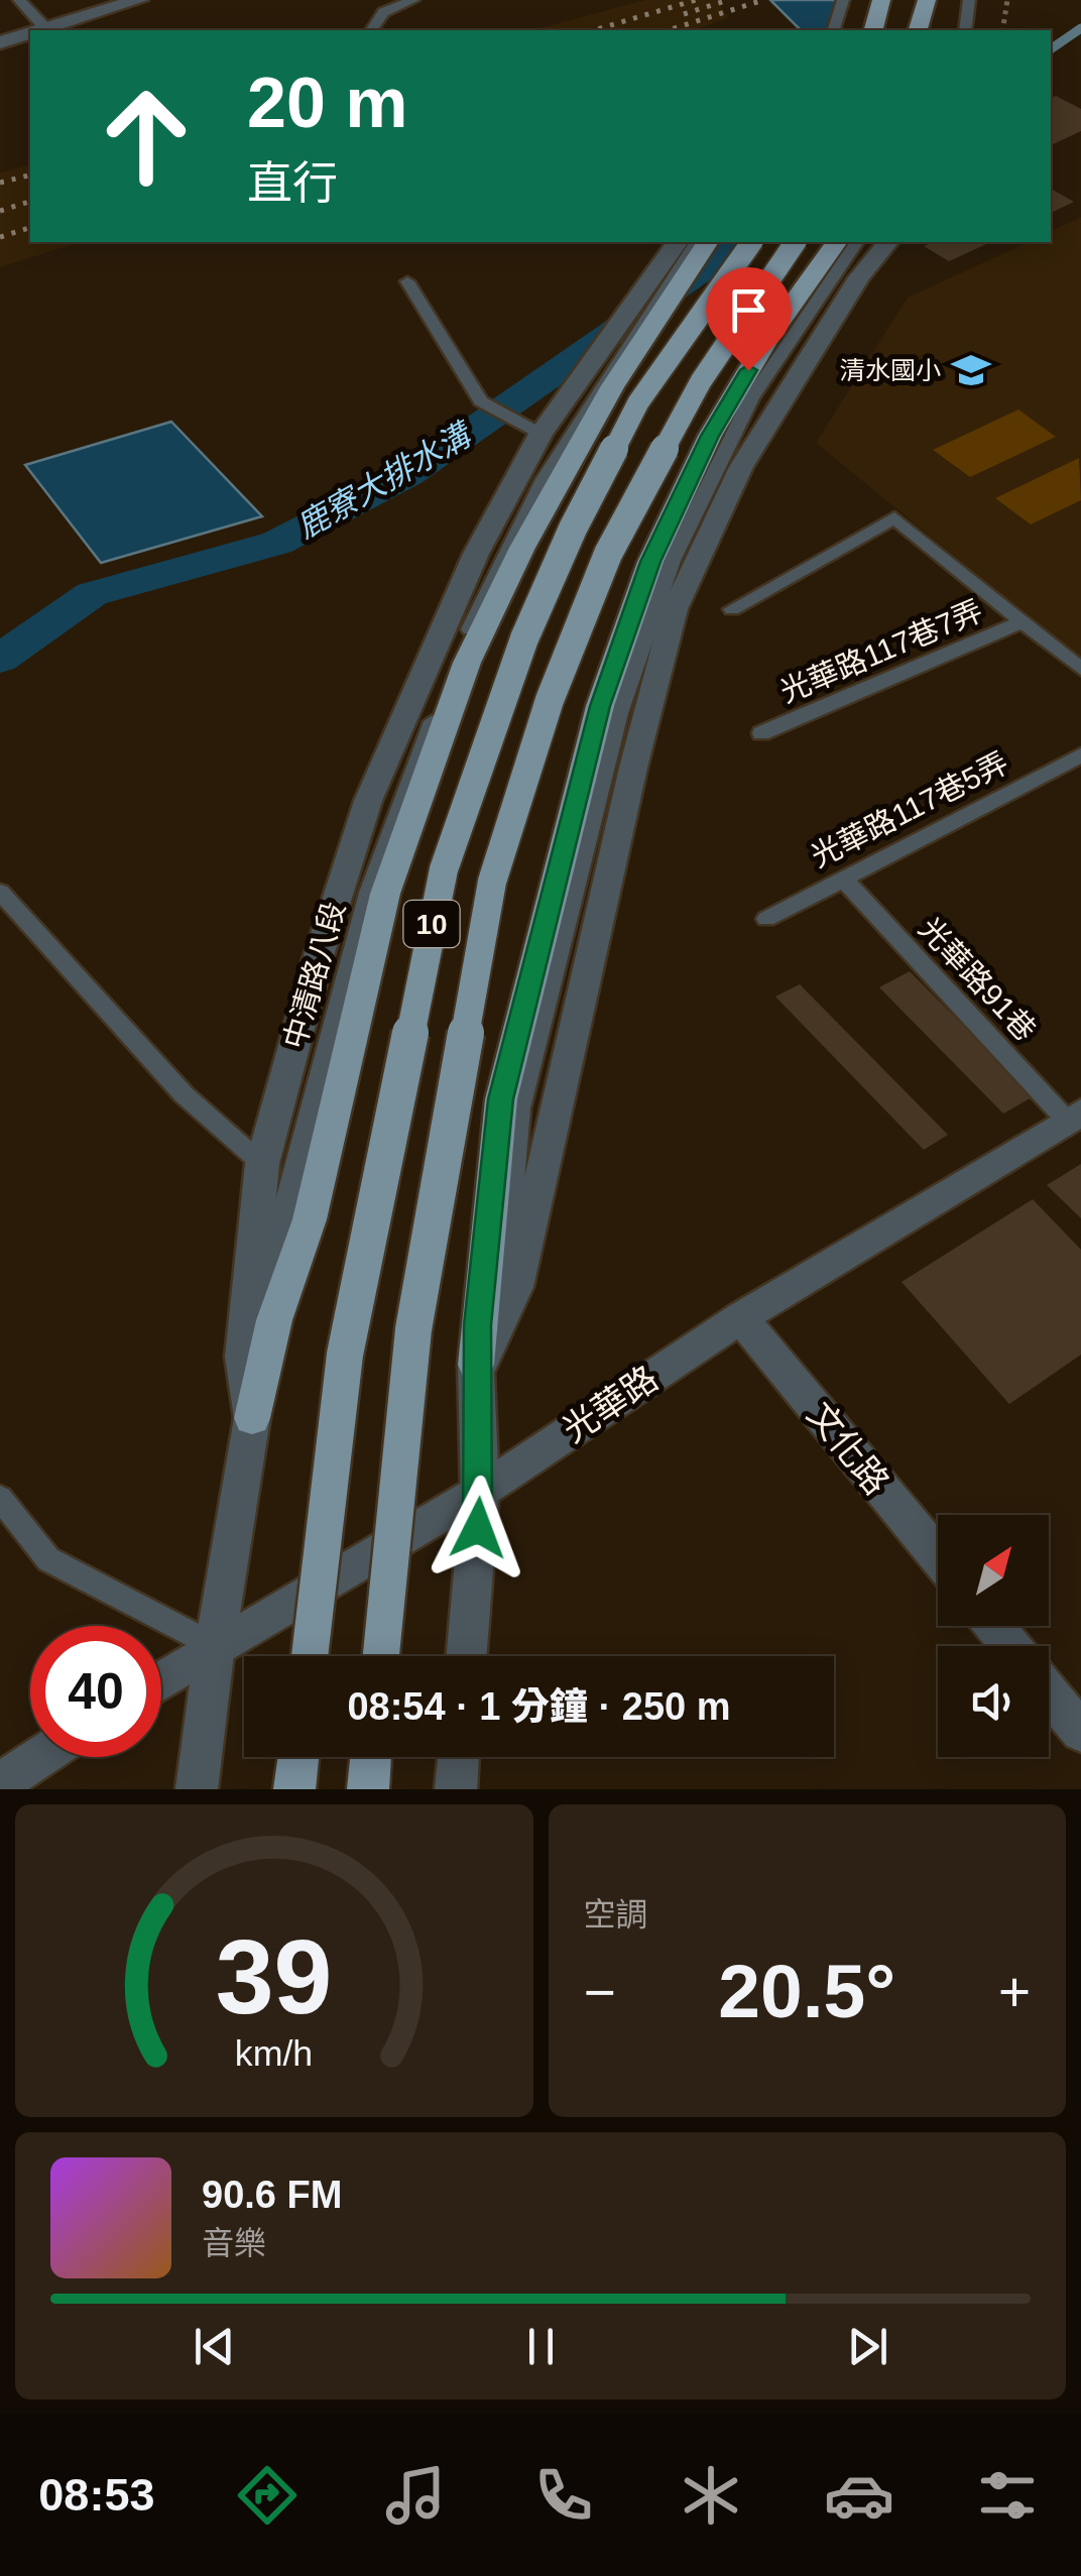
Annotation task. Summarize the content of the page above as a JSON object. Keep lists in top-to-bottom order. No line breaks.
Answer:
{"streets":{"main road":["10"],"street":["中清路八段","光華路","文化路"],"lane":["光華路117巷7弄","光華路117巷5弄","光華路91巷"]},"crossings":[["光華路117巷5弄","光華路91巷"],["中清路八段","光華路"],["光華路91巷","光華路"],["光華路","文化路"]],"water":["鹿寮大排水溝"],"places":{"school or university":["清水國小"]},"north":"top right","page":{"turn":["20 m","直行"],"limit":"40","trip":"08:54 · 1 分鐘 · 250 m","tile":"空調","heat":["−","20.5°","+"],"song":["90.6 FM","音樂"],"tabs":"08:53","gauge":["39","km/h"]}}
